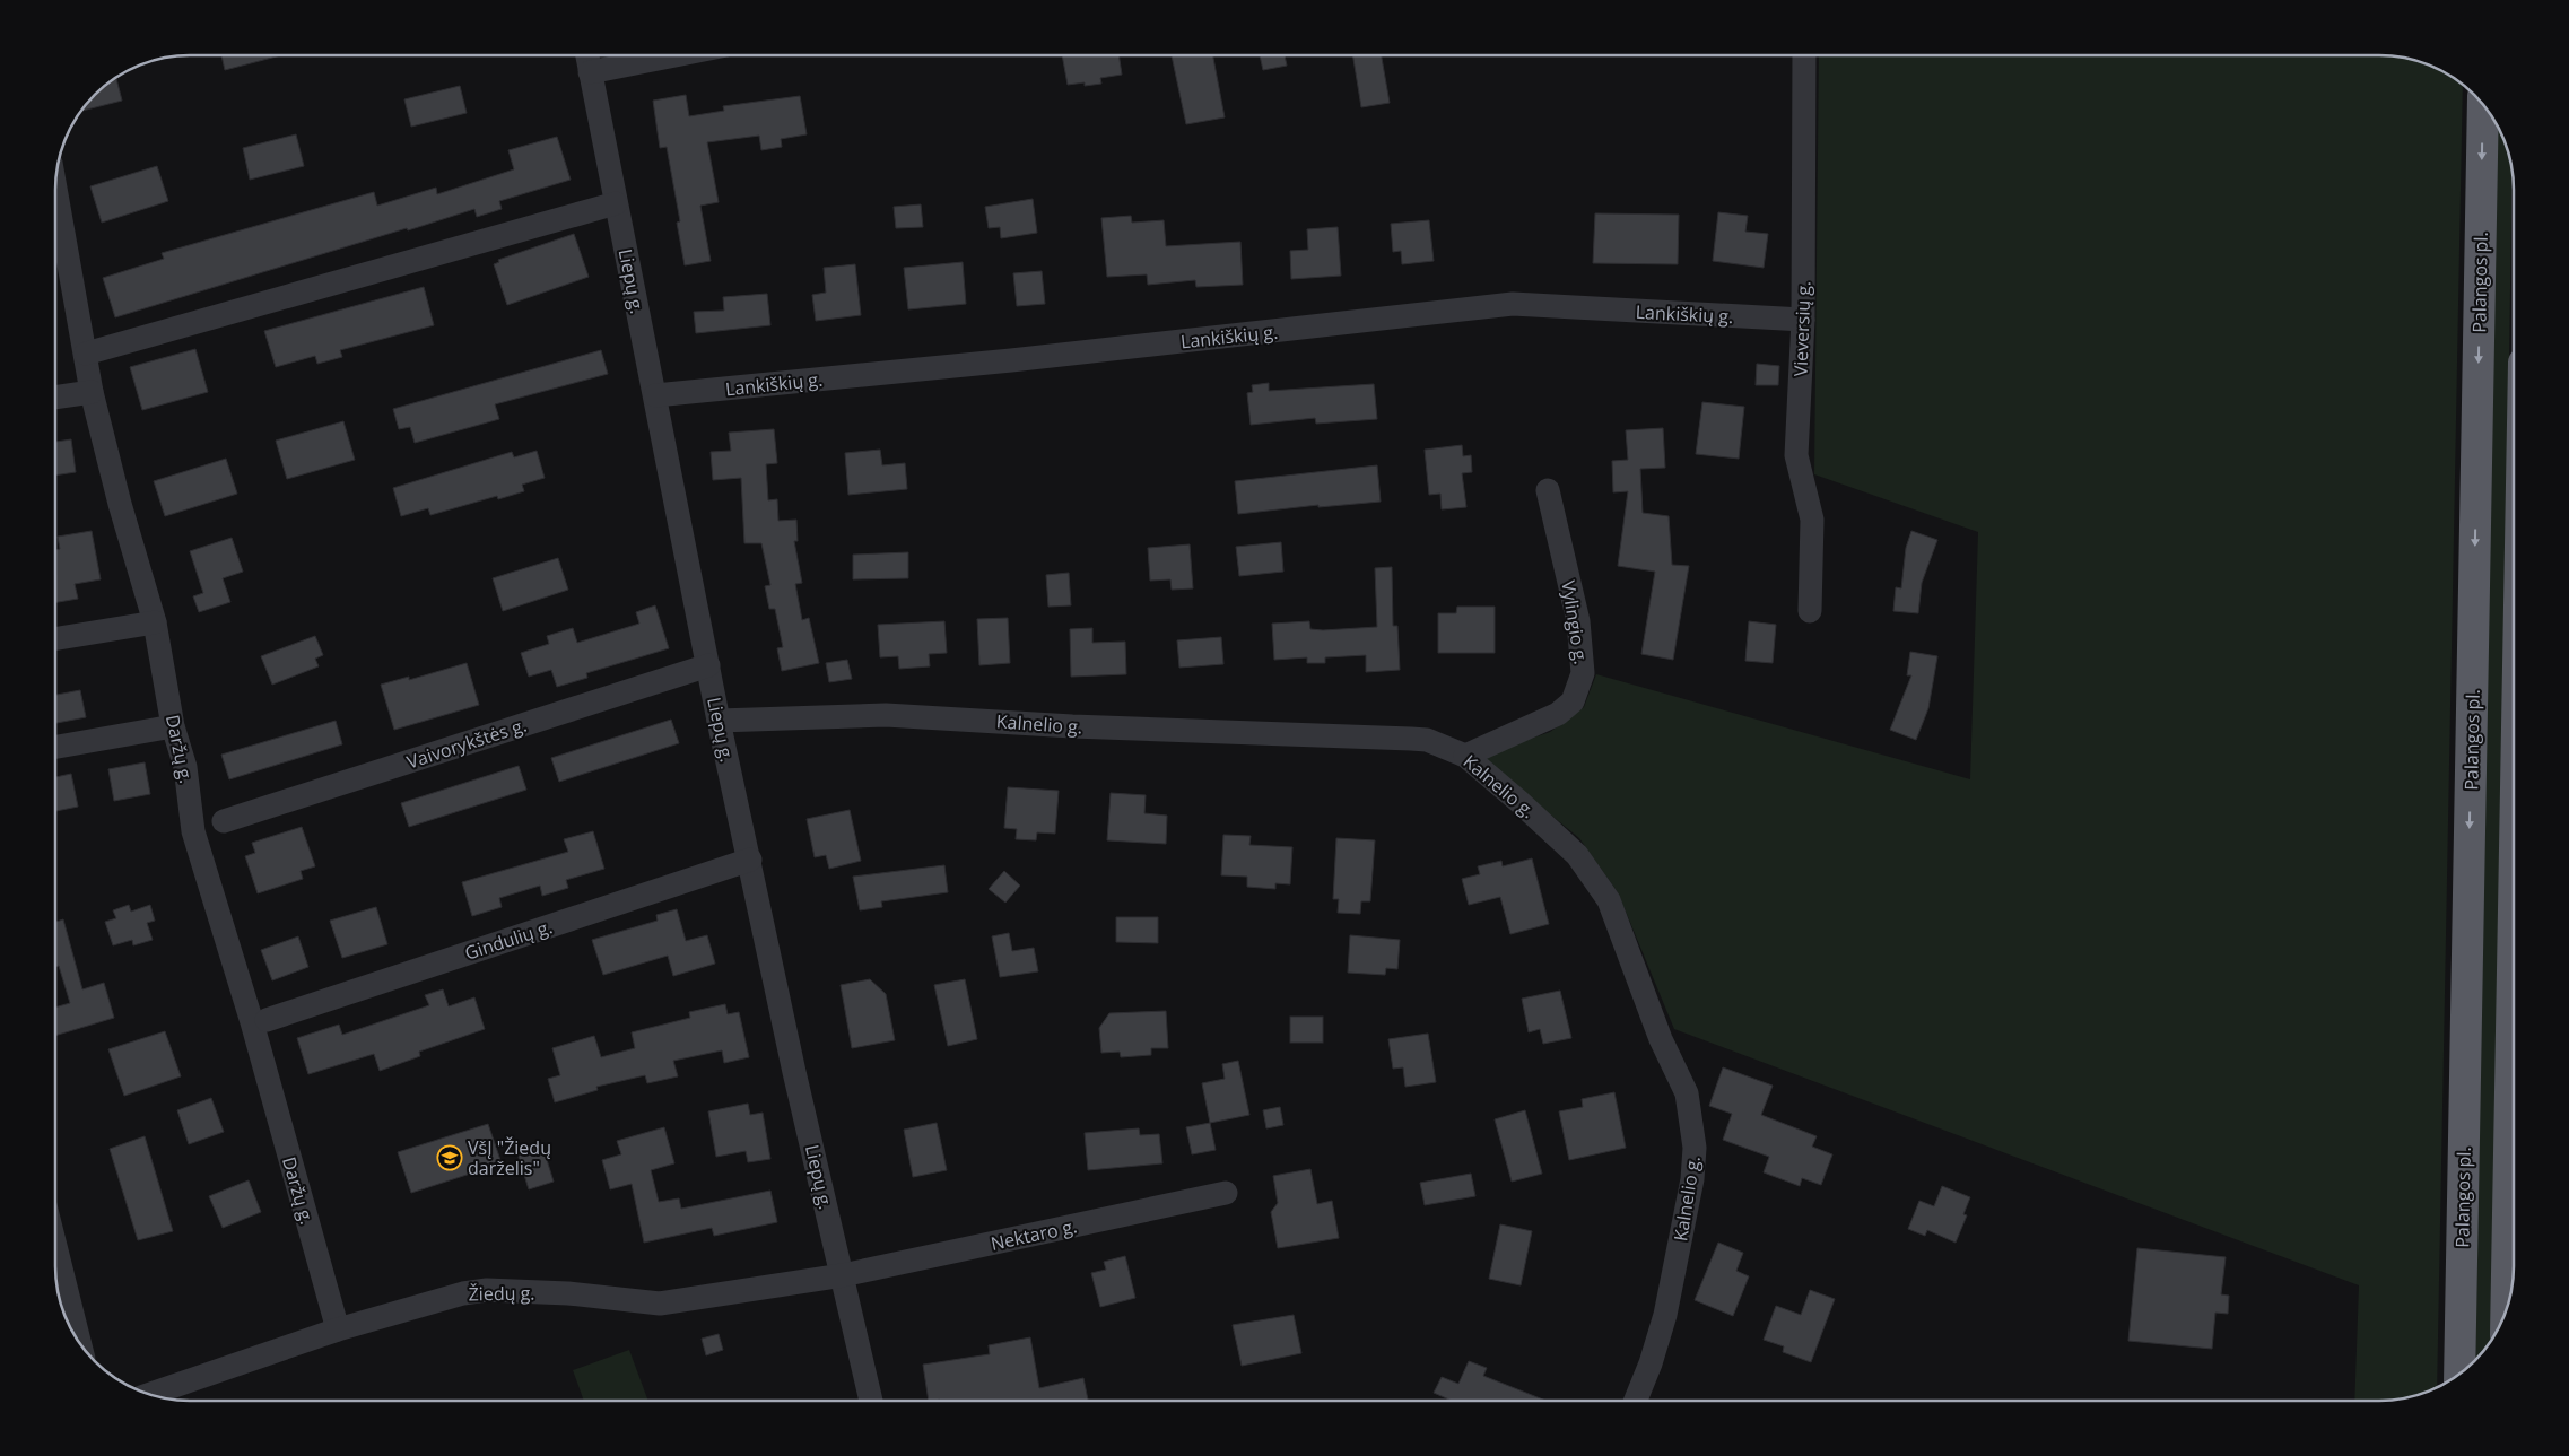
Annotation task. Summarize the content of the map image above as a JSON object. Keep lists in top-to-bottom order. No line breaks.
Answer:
{"streets":{"highway":["Palangos pl."],"street":["Liepų g.","Lankiškių g.","Vieversių g.","Vylingio g.","Kalnelio g.","Vaivorykštės g.","Daržų g.","Gindulių g.","Nektaro g.","Žiedų g."]},"crossings":[["Liepų g.","Lankiškių g."],["Liepų g.","Kalnelio g."],["Liepų g.","Vaivorykštės g."],["Liepų g.","Gindulių g."],["Liepų g.","Nektaro g."],["Liepų g.","Žiedų g."],["Lankiškių g.","Vieversių g."],["Vylingio g.","Kalnelio g."],["Daržų g.","Žiedų g."],["Nektaro g.","Žiedų g."]],"places":{"school or university":["VšĮ \"Žiedų darželis\""]}}
